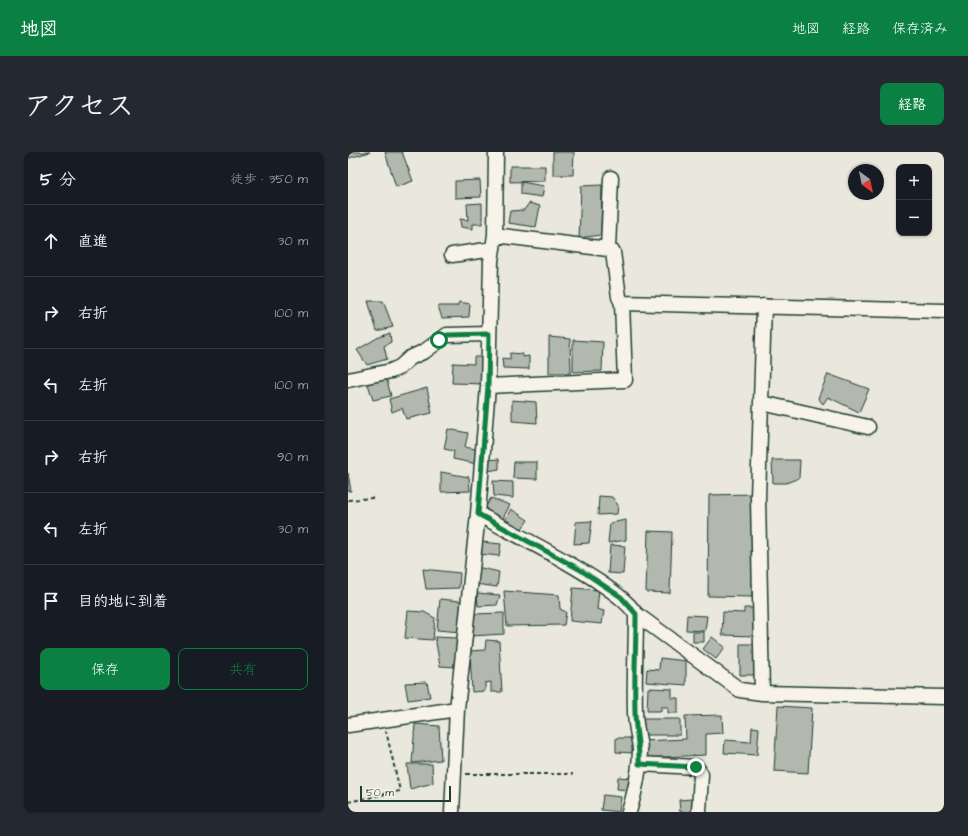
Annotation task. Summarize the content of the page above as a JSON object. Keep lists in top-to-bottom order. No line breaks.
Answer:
{"scale_bar":"50 m","north":"bottom right","page":{"header":"地図","nav":["地図","経路","保存済み"],"title":"アクセス","buttons":["経路",["保存","共有"]],"heading":["5 分","徒歩 · 350 m"],"map_buttons":["+","−"],"list":[["直進","30 m"],["右折","100 m"],["左折","100 m"],["右折","90 m"],["左折","30 m"],"目的地に到着"],"scale":"50 m"}}
